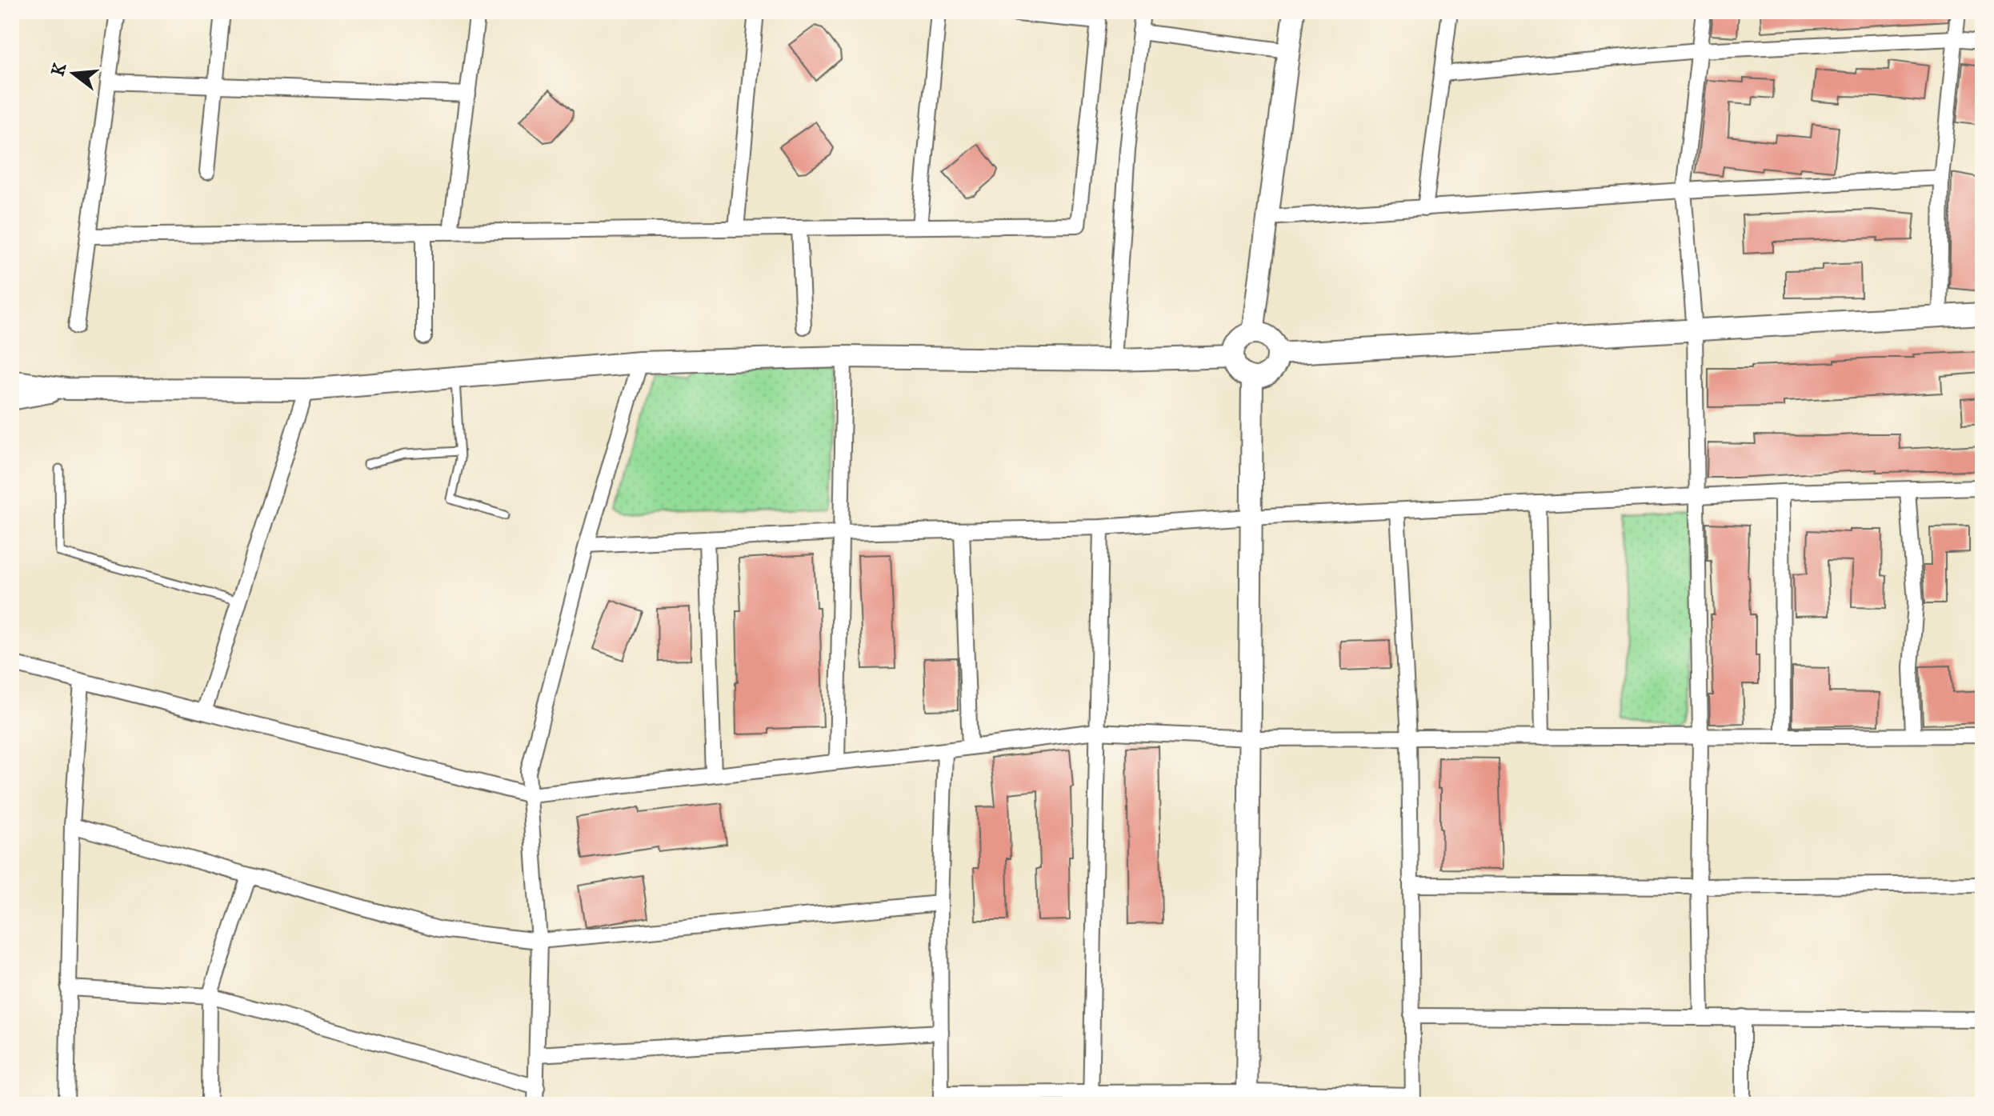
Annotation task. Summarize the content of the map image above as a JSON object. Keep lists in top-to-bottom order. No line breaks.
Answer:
{"north":"left"}
